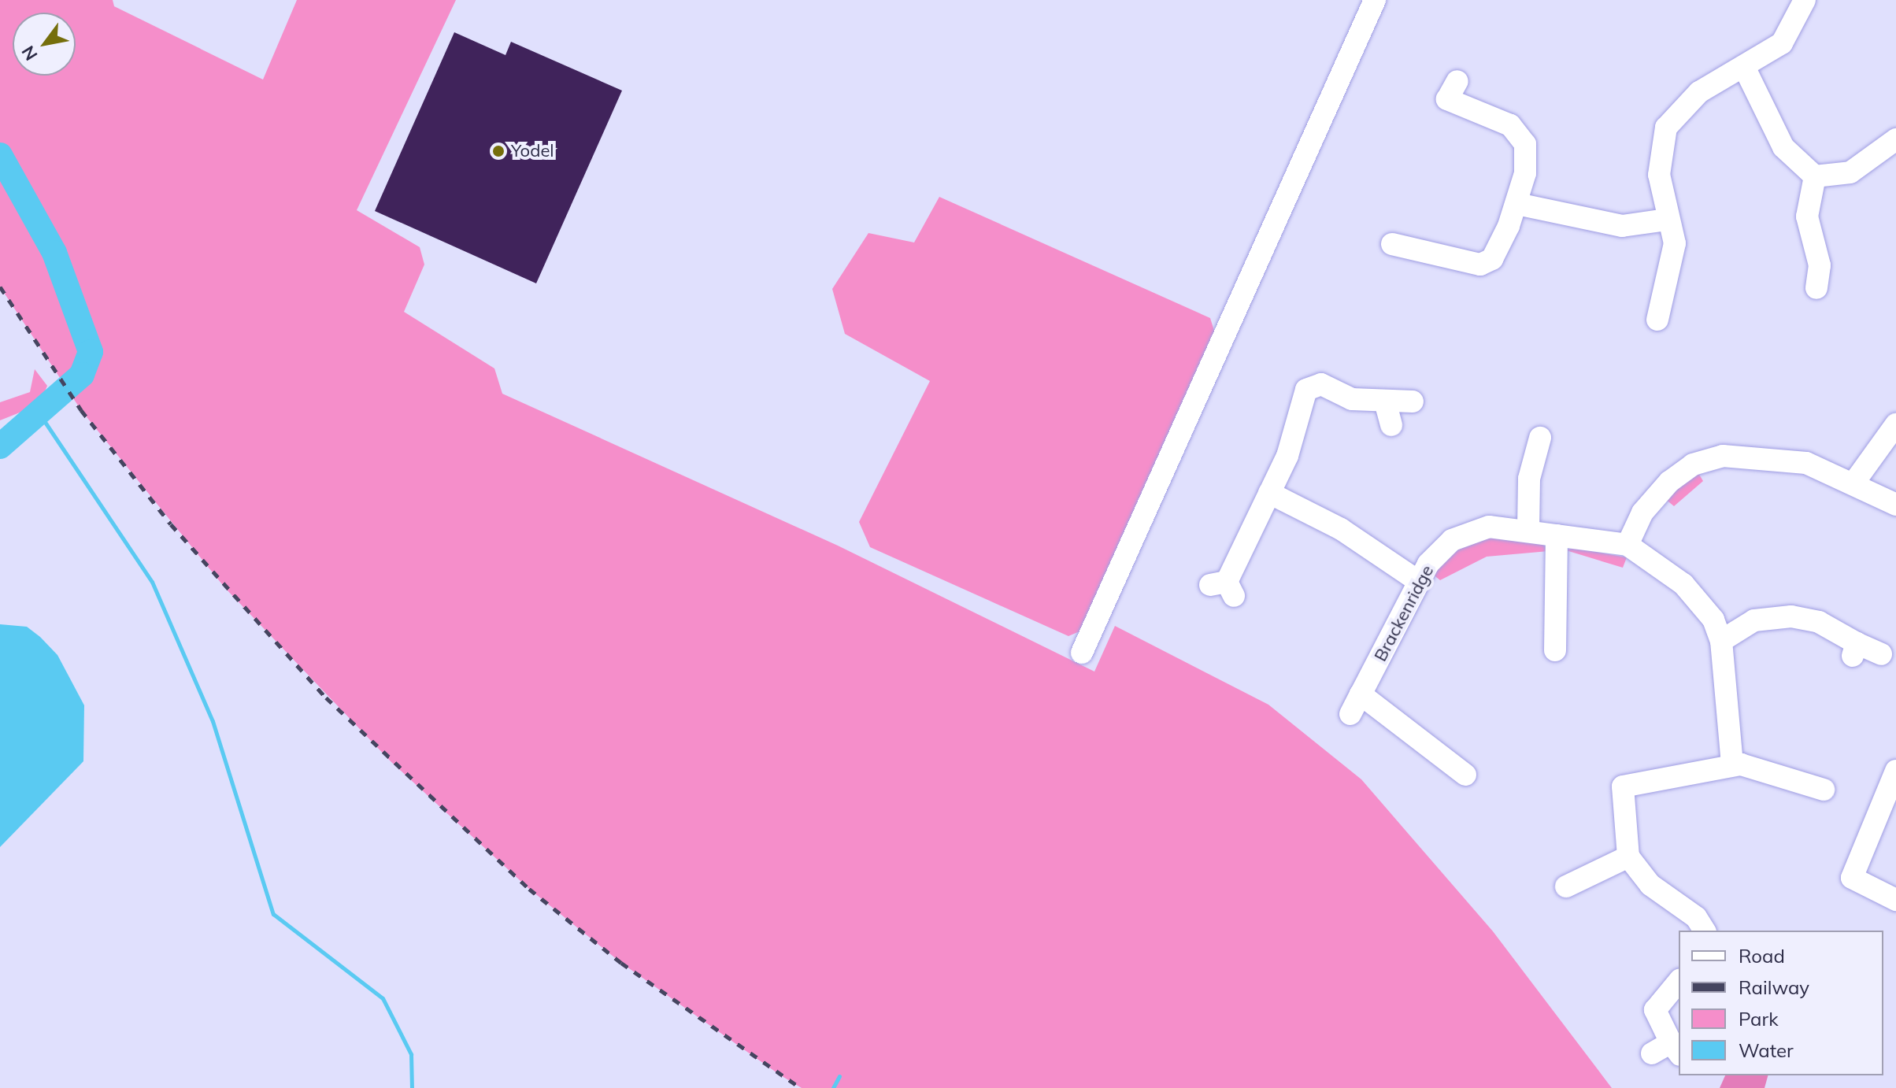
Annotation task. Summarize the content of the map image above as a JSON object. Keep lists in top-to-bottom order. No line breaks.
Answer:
{"streets":{"street":["Brackenridge"]},"places":["Yodel"],"legend":["Road","Railway","Park","Water"],"north":"bottom left"}
